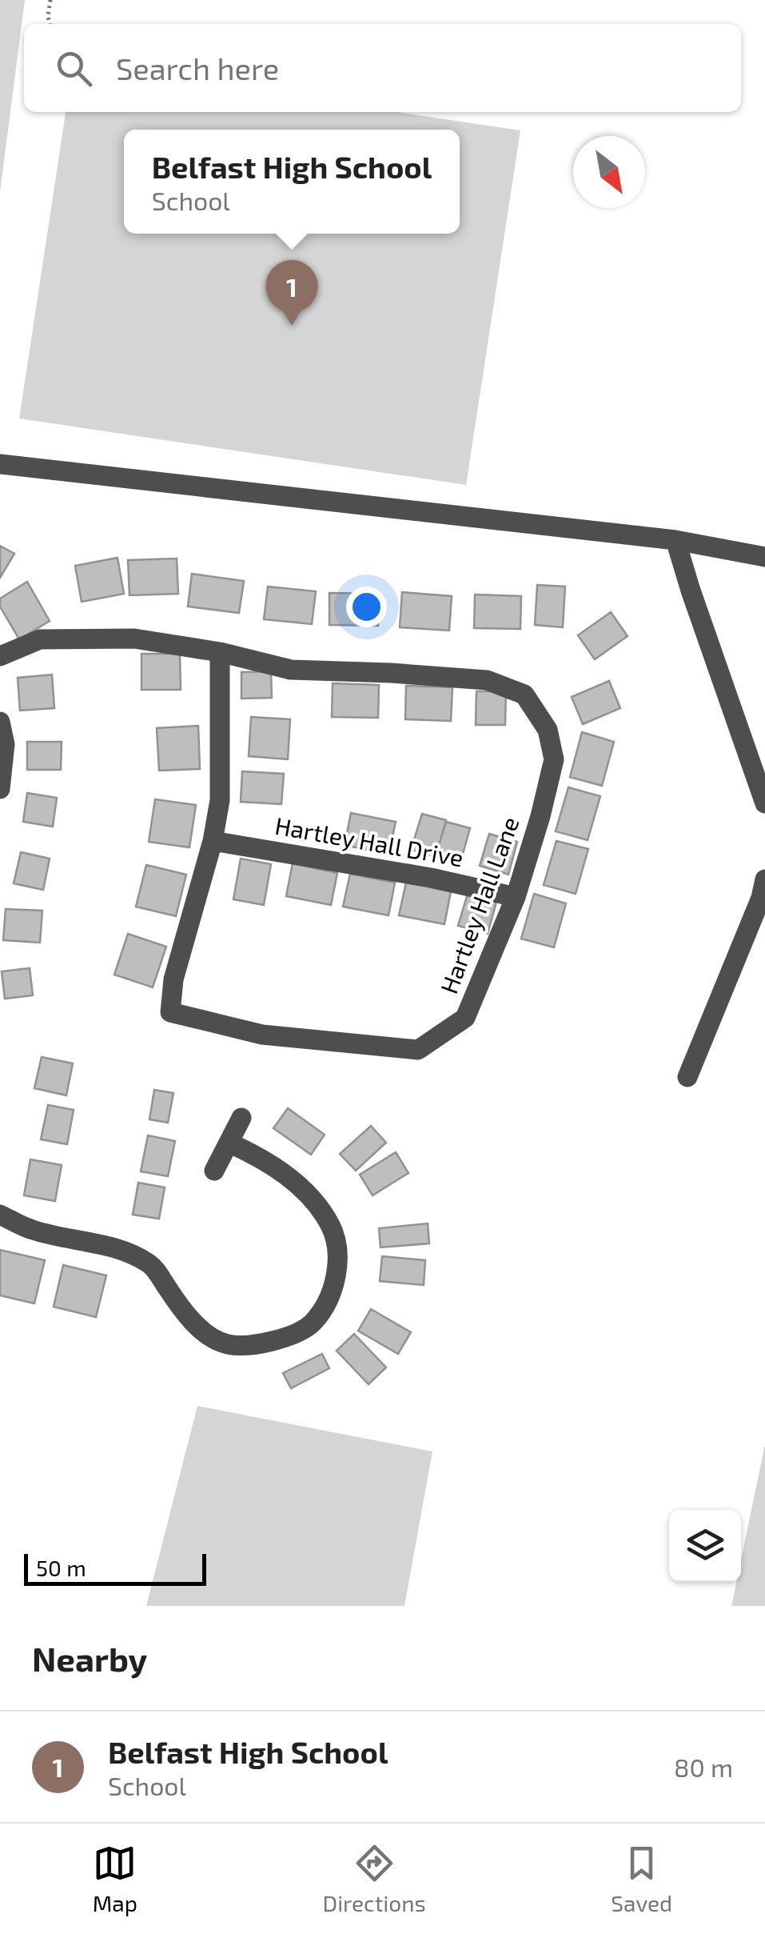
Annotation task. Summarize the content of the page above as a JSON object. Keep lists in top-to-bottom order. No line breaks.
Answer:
{"streets":{"street":["Hartley Hall Drive","Hartley Hall Lane"]},"crossings":[["Hartley Hall Drive","Hartley Hall Lane"]],"scale_bar":"50 m","north":"bottom right","page":{"search":"Search here","popup":["Belfast High School","School"],"pins":"1","scale":"50 m","heading":"Nearby","list":[{"mark":"1","name":"Belfast High School","note":"School","value":"80 m"}],"nav":["Map","Directions","Saved"]}}
